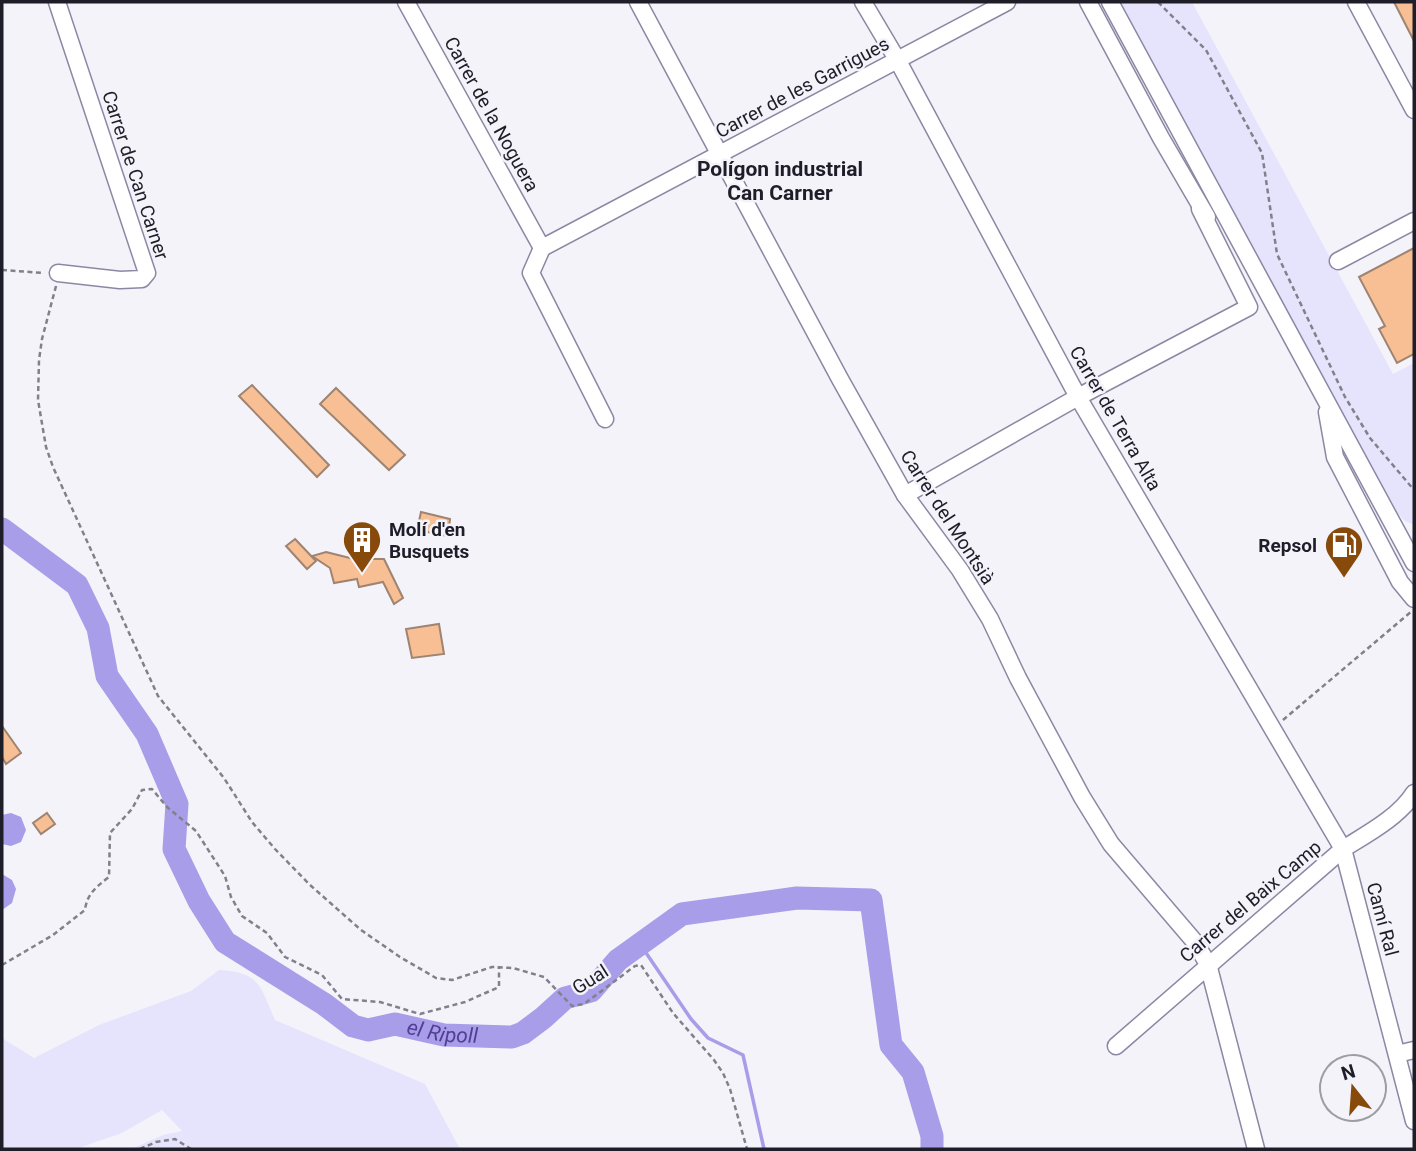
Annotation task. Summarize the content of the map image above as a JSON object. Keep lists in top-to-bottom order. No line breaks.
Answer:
{"streets":{"street":["Carrer de les Garrigues","Carrer de la Noguera","Carrer de Can Carner","Carrer de Terra Alta","Carrer del Montsià","Carrer del Baix Camp","Camí Ral"],"path":["Gual"]},"crossings":[["Carrer de les Garrigues","Carrer de la Noguera"],["Carrer de les Garrigues","Carrer de Terra Alta"],["Carrer de les Garrigues","Carrer del Montsià"],["Carrer de Terra Alta","Carrer del Baix Camp"],["Carrer de Terra Alta","Camí Ral"],["Carrer del Montsià","Carrer del Baix Camp"],["Carrer del Baix Camp","Camí Ral"]],"districts":["Polígon industrial Can Carner"],"water":["el Ripoll"],"places":{"building":["Molí d'en Busquets"],"fuel station":["Repsol"]},"north":"top"}
